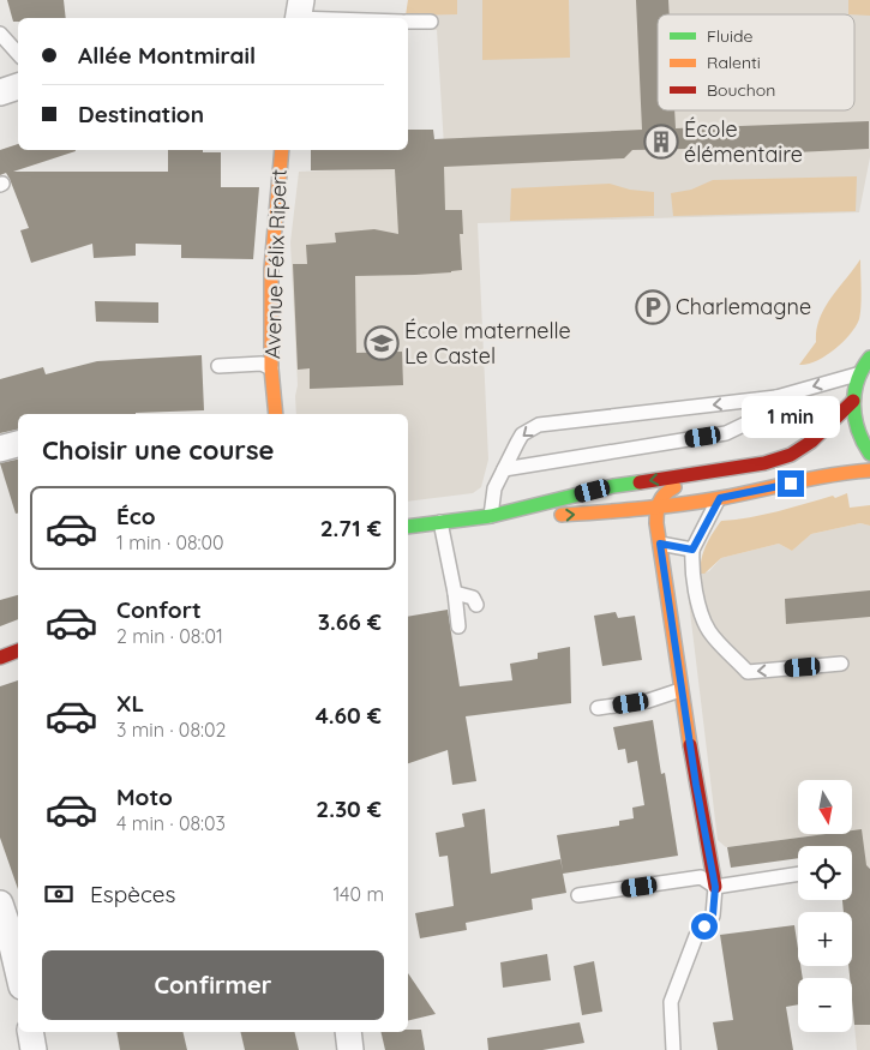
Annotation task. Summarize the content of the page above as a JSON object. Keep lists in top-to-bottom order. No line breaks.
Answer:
{"streets":{"main road":["Avenue Félix Ripert"]},"places":{"building":["École élémentaire"],"parking":["Charlemagne"],"school or university":["École maternelle Le Castel"]},"legend":["Fluide","Ralenti","Bouchon"],"north":"bottom","page":{"banner":["Allée Montmirail","Destination"],"bubble":"1 min","heading":"Choisir une course","list":[{"name":"Éco","note":"1 min · 08:00","value":"2.71 €"},{"name":"Confort","note":"2 min · 08:01","value":"3.66 €"},{"name":"XL","note":"3 min · 08:02","value":"4.60 €"},{"name":"Moto","note":"4 min · 08:03","value":"2.30 €"}],"map_buttons":["+","−"],"pay":["Espèces","140 m"],"buttons":"Confirmer"}}
